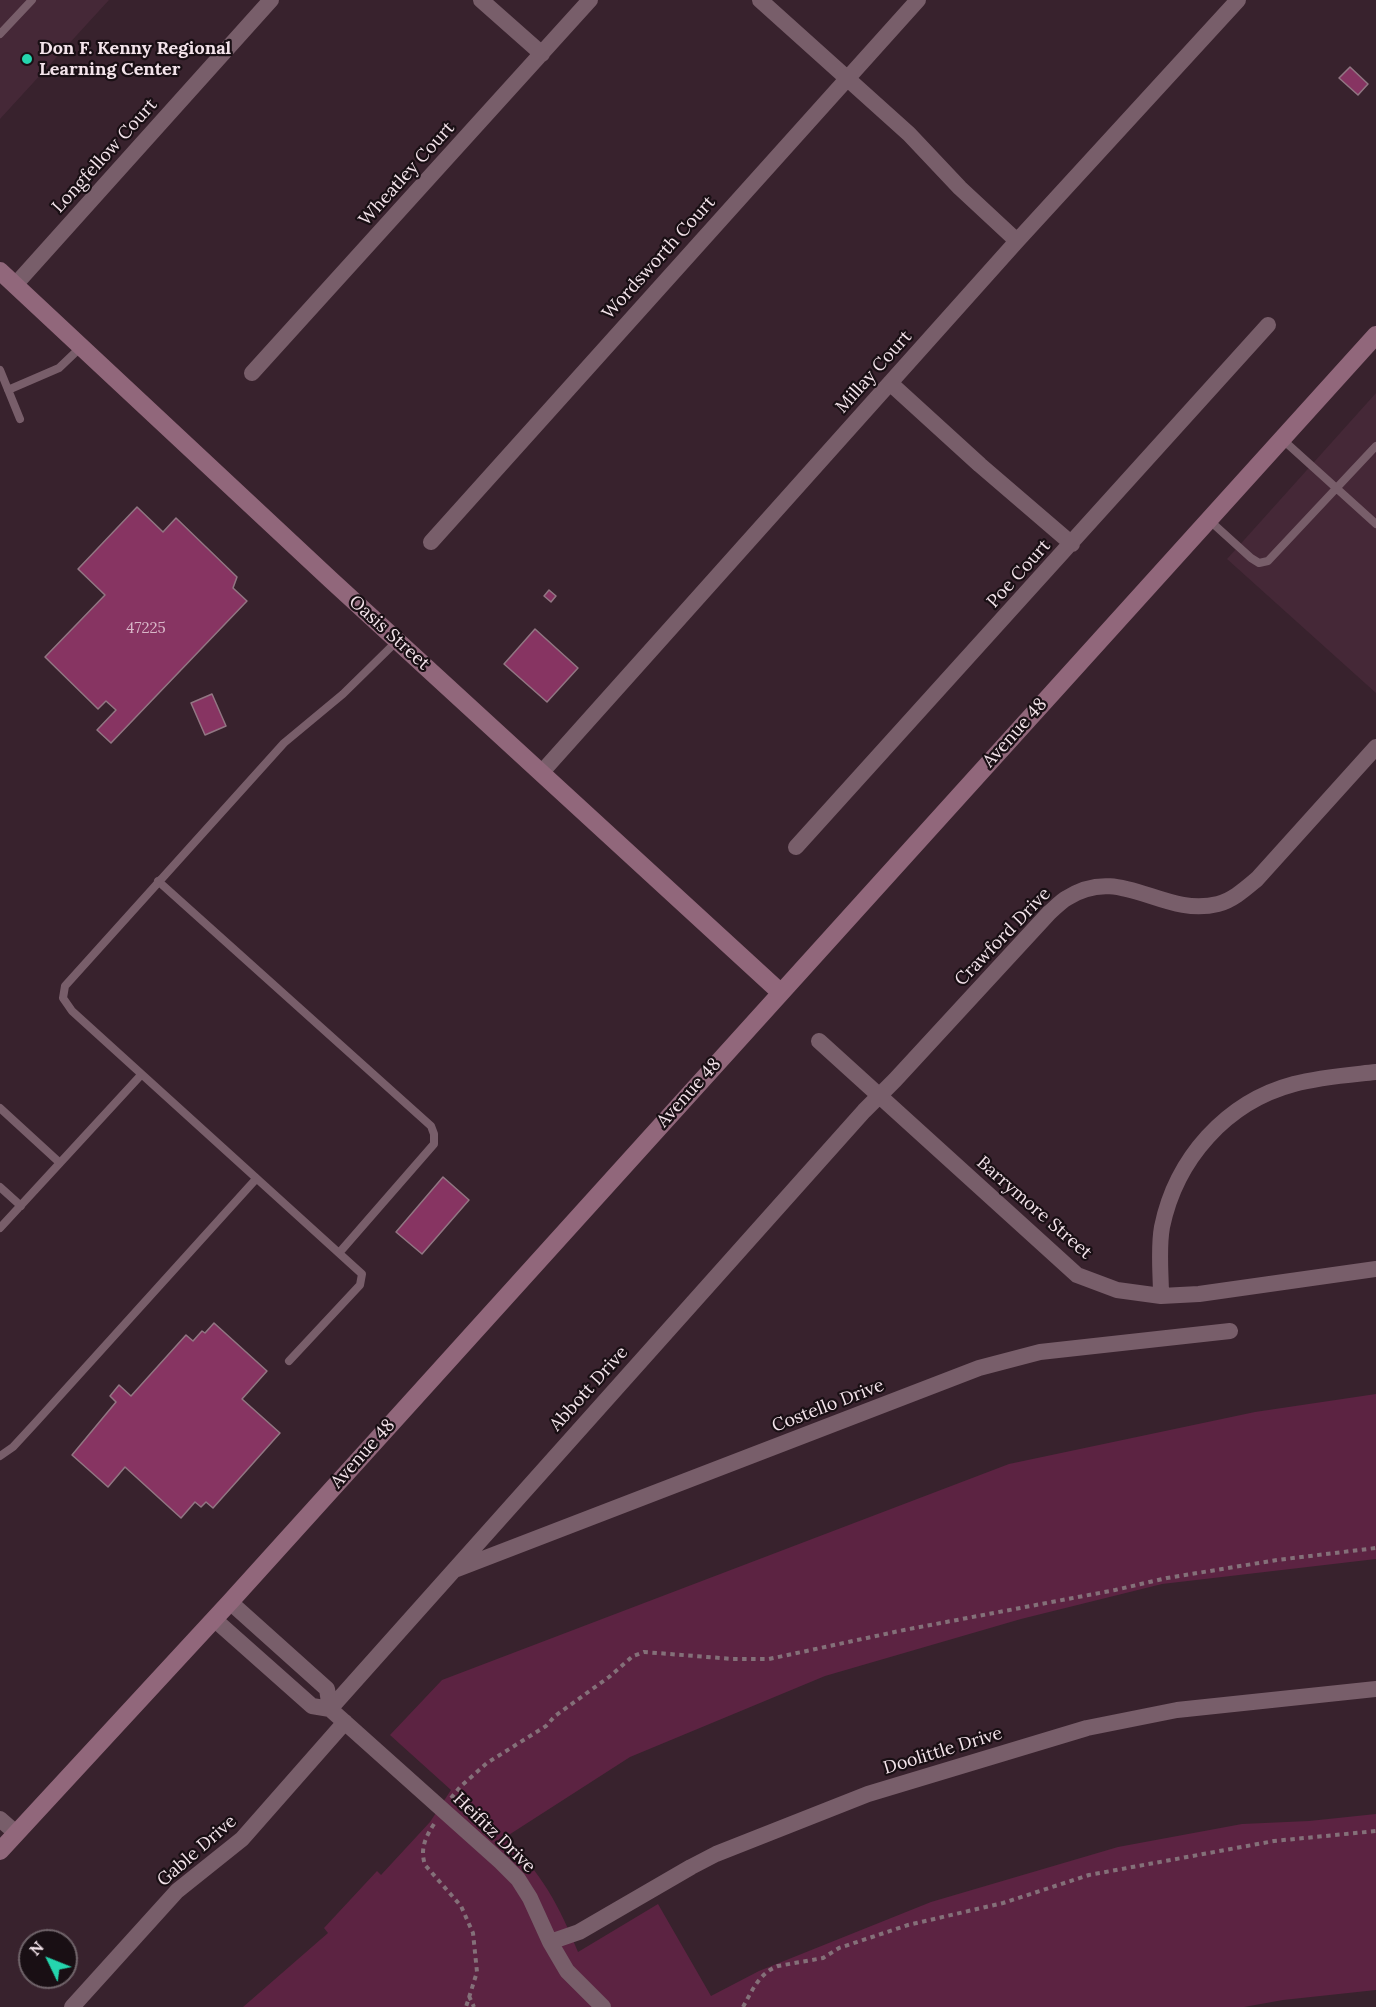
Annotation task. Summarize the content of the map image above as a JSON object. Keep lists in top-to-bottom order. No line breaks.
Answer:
{"streets":{"main road":["Oasis Street","Avenue 48"],"street":["Longfellow Court","Wheatley Court","Wordsworth Court","Millay Court","Poe Court","Crawford Drive","Barrymore Street","Abbott Drive","Costello Drive","Doolittle Drive","Heifitz Drive","Gable Drive"]},"crossings":[["Longfellow Court","Oasis Street"],["Millay Court","Oasis Street"],["Oasis Street","Avenue 48"],["Avenue 48","Heifitz Drive"],["Crawford Drive","Barrymore Street"],["Crawford Drive","Abbott Drive"],["Barrymore Street","Abbott Drive"],["Abbott Drive","Costello Drive"],["Abbott Drive","Heifitz Drive"],["Doolittle Drive","Heifitz Drive"],["Heifitz Drive","Gable Drive"]],"places":["Don F. Kenny Regional Learning Center"],"house_numbers":["47225"],"north":"top left"}
